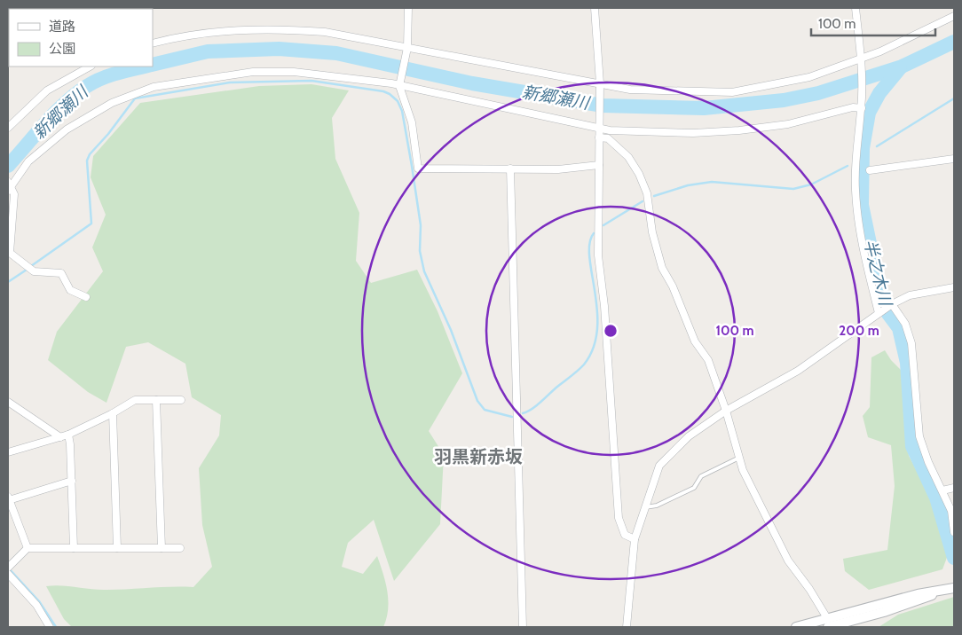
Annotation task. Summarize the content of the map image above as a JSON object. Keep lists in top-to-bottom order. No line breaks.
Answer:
{"districts":["羽黒新赤坂"],"water":["新郷瀬川","半之木川"],"legend":["道路","公園"],"scale_bar":"100 m","rings":["100 m","200 m"]}
